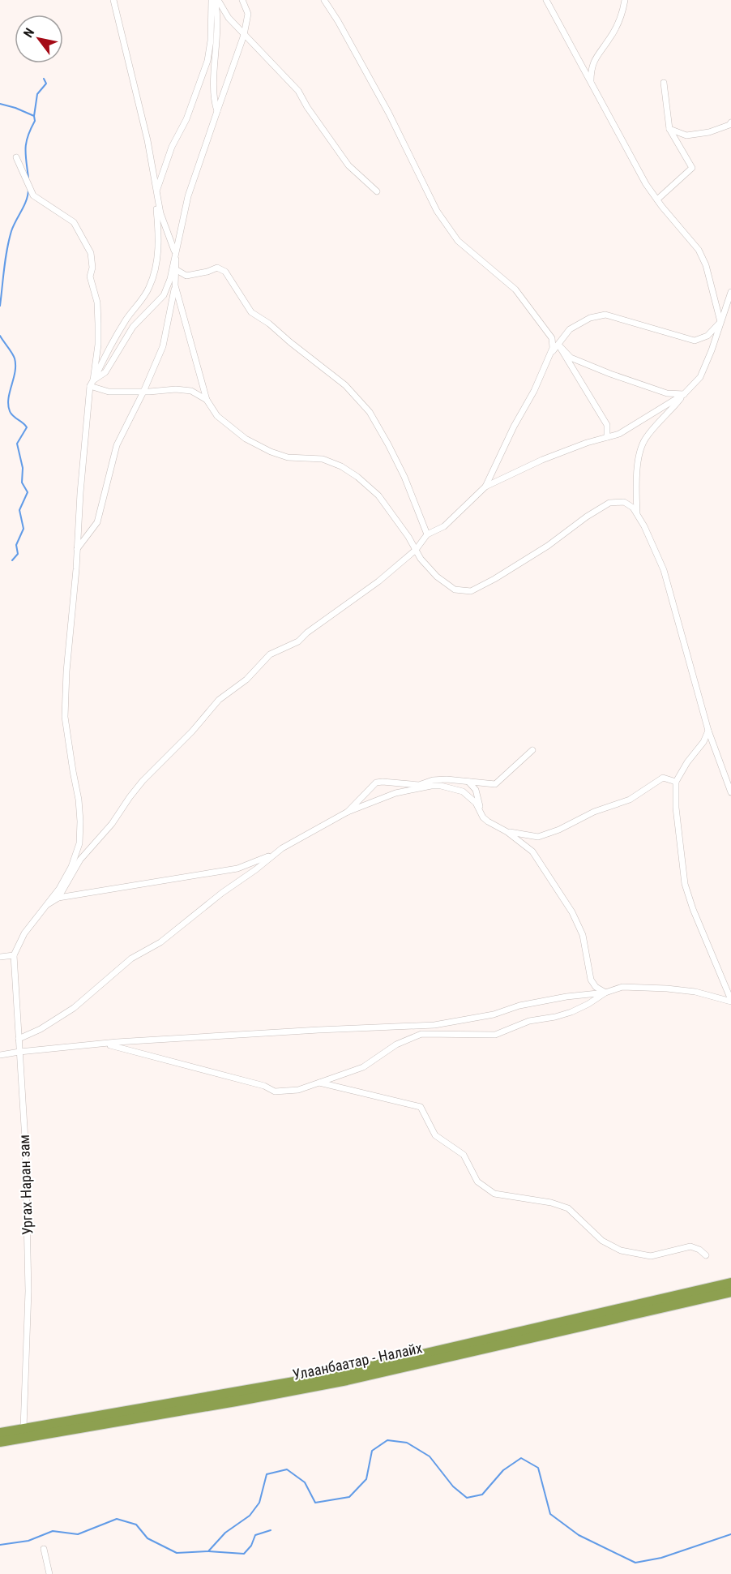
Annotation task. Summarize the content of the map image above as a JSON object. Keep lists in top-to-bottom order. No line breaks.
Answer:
{"streets":{"highway":["Улаанбаатар - Налайх"],"street":["Ургах Наран зам"]},"crossings":[["Ургах Наран зам","Улаанбаатар - Налайх"]],"north":"top left"}
